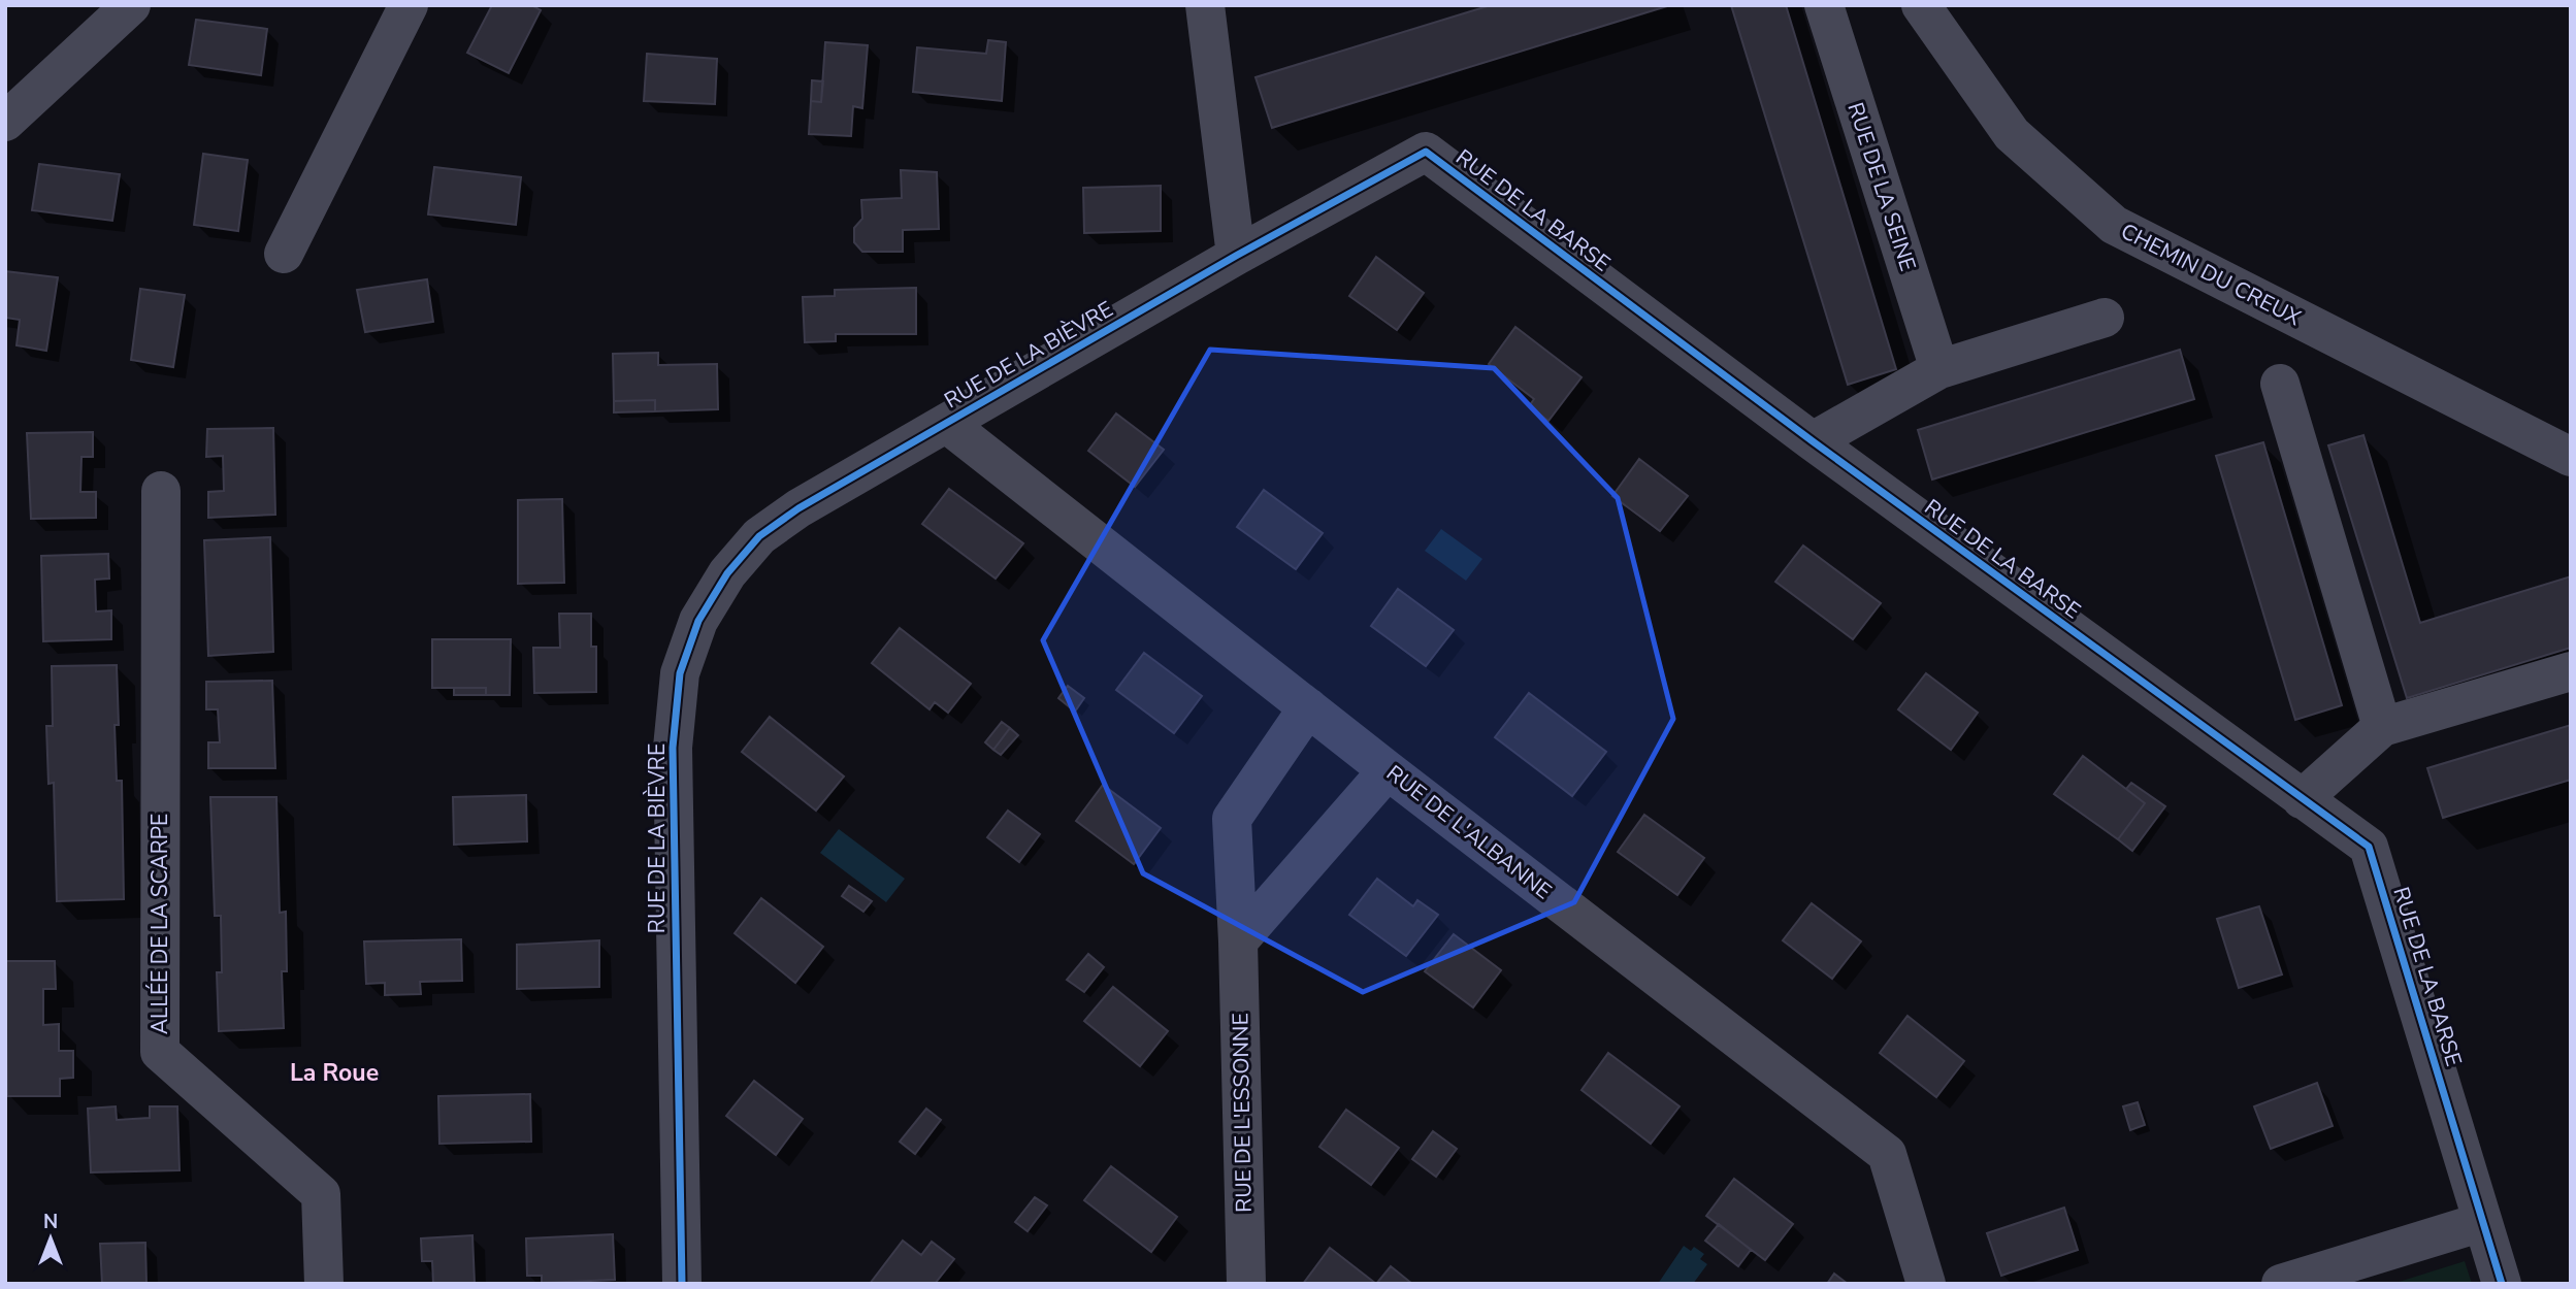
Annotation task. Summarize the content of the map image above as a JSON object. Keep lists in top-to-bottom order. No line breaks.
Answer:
{"streets":{"street":["RUE DE LA SEINE","RUE DE LA BARSE","CHEMIN DU CREUX","RUE DE LA BIÈVRE","RUE DE L'ALBANNE","ALLÉE DE LA SCARPE","RUE DE L'ESSONNE"]},"crossings":[["RUE DE LA BARSE","RUE DE LA BIÈVRE"],["RUE DE LA BIÈVRE","RUE DE L'ALBANNE"],["RUE DE L'ALBANNE","RUE DE L'ESSONNE"]],"districts":["La Roue"],"north":"top"}
